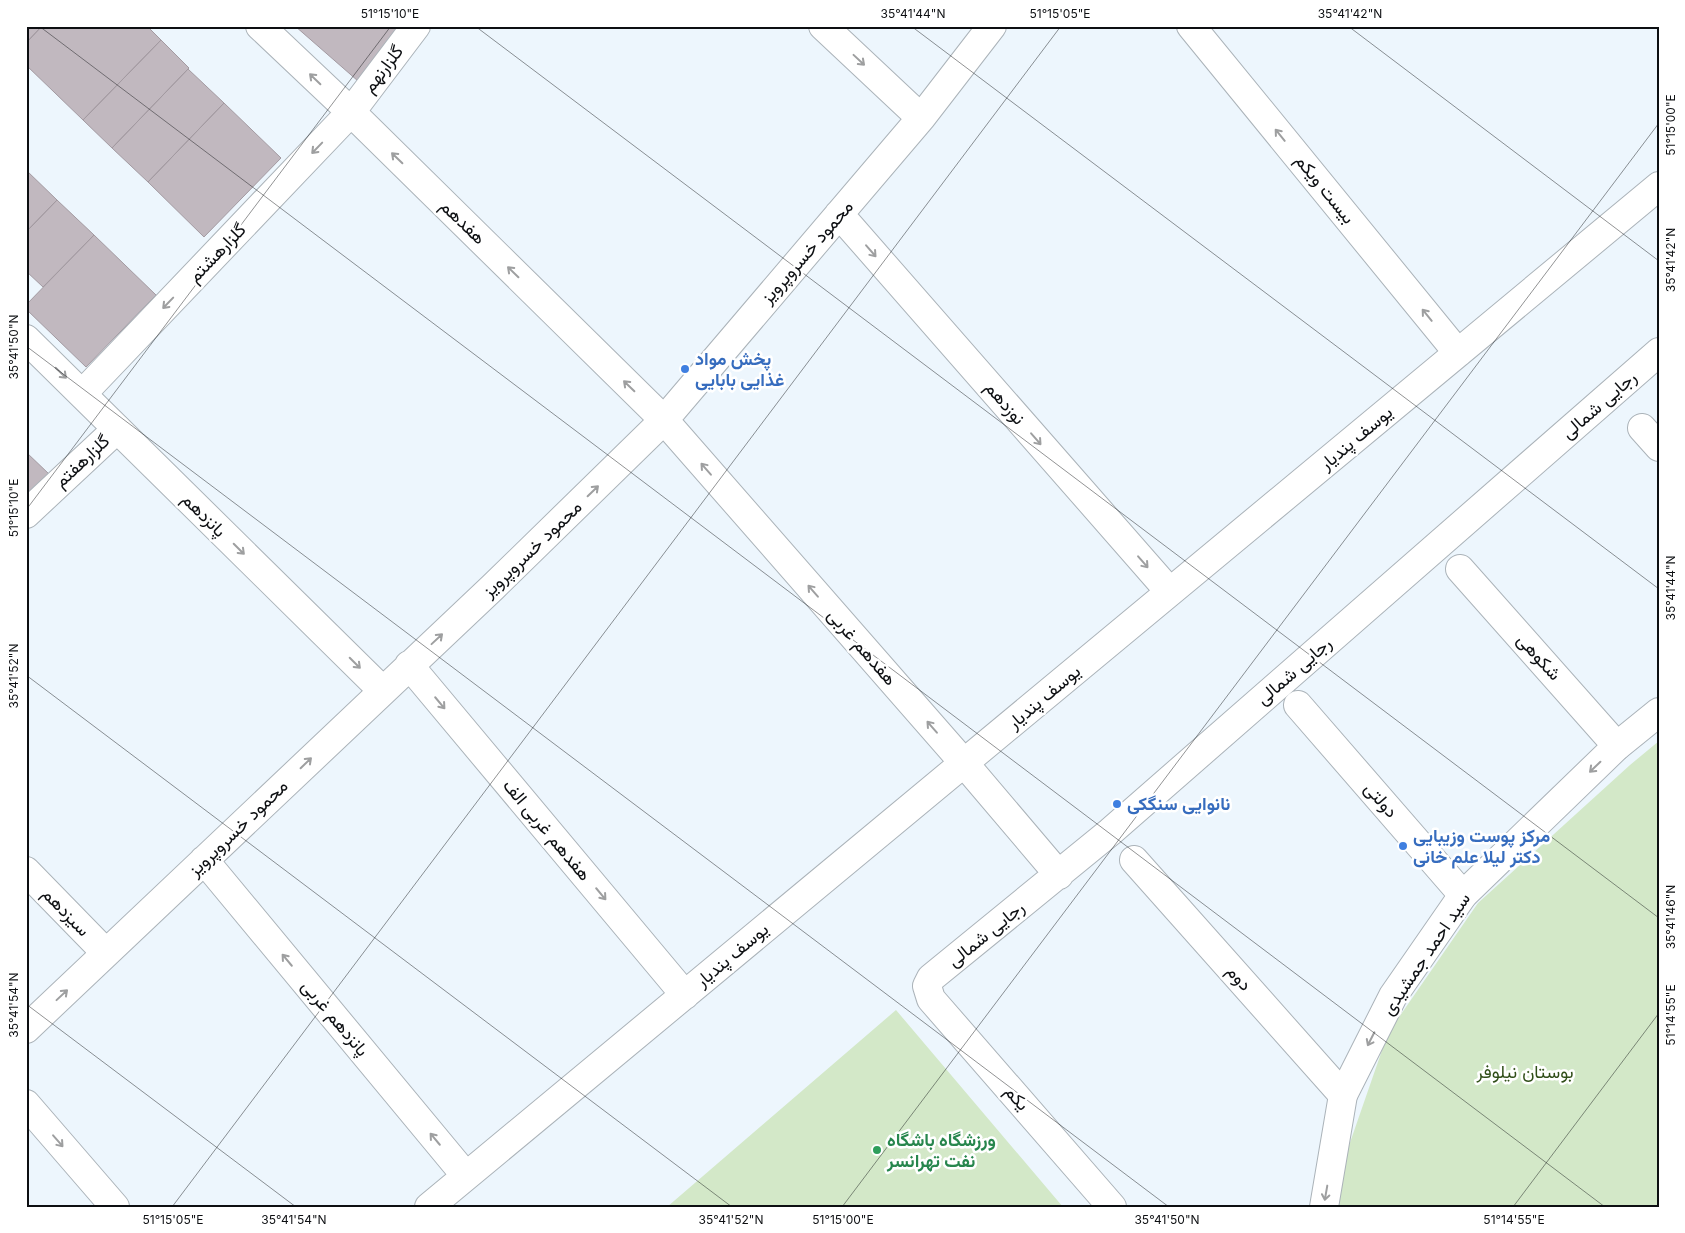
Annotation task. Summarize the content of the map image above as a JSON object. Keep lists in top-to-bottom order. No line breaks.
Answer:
{"streets":{"street":["گلزارنهم","بیست ویکم","هفدهم","محمود خسروپرویز","گلزارهشتم","نوزدهم","رجایی شمالی","یوسف پندیار","گلزارهفتم","پانزدهم","هفدهم غربی","شکوهی","دولتی","هفدهم غربی الف","سیزدهم","سید احمد جمشیدی","دوم","پانزدهم غربی","یکم"]},"crossings":[["گلزارنهم","هفدهم"],["گلزارنهم","گلزارهشتم"],["بیست ویکم","یوسف پندیار"],["هفدهم","محمود خسروپرویز"],["هفدهم","گلزارهشتم"],["هفدهم","هفدهم غربی"],["محمود خسروپرویز","نوزدهم"],["محمود خسروپرویز","پانزدهم"],["محمود خسروپرویز","هفدهم غربی"],["محمود خسروپرویز","هفدهم غربی الف"],["محمود خسروپرویز","سیزدهم"],["محمود خسروپرویز","پانزدهم غربی"],["گلزارهشتم","پانزدهم"],["نوزدهم","یوسف پندیار"],["رجایی شمالی","هفدهم غربی"],["رجایی شمالی","یکم"],["یوسف پندیار","هفدهم غربی"],["یوسف پندیار","هفدهم غربی الف"],["یوسف پندیار","پانزدهم غربی"],["گلزارهفتم","پانزدهم"],["شکوهی","سید احمد جمشیدی"],["دولتی","سید احمد جمشیدی"],["سید احمد جمشیدی","دوم"]],"one_way":["بیست ویکم","هفدهم","محمود خسروپرویز","گلزارهشتم","نوزدهم","پانزدهم","هفدهم غربی","هفدهم غربی الف","سید احمد جمشیدی","پانزدهم غربی"],"parks":["بوستان نیلوفر"],"places":["پخش مواد غذایی بابایی","نانوایی سنگکی","مرکز پوست وزیبایی دکتر لیلا علم خانی","ورزشگاه باشگاه نفت تهرانسر"],"coordinates":["51°15'10\"E","35°41'44\"N","51°15'05\"E","35°41'42\"N","51°15'00\"E","35°41'50\"N","35°41'52\"N","35°41'46\"N","35°41'54\"N","51°14'55\"E"]}
